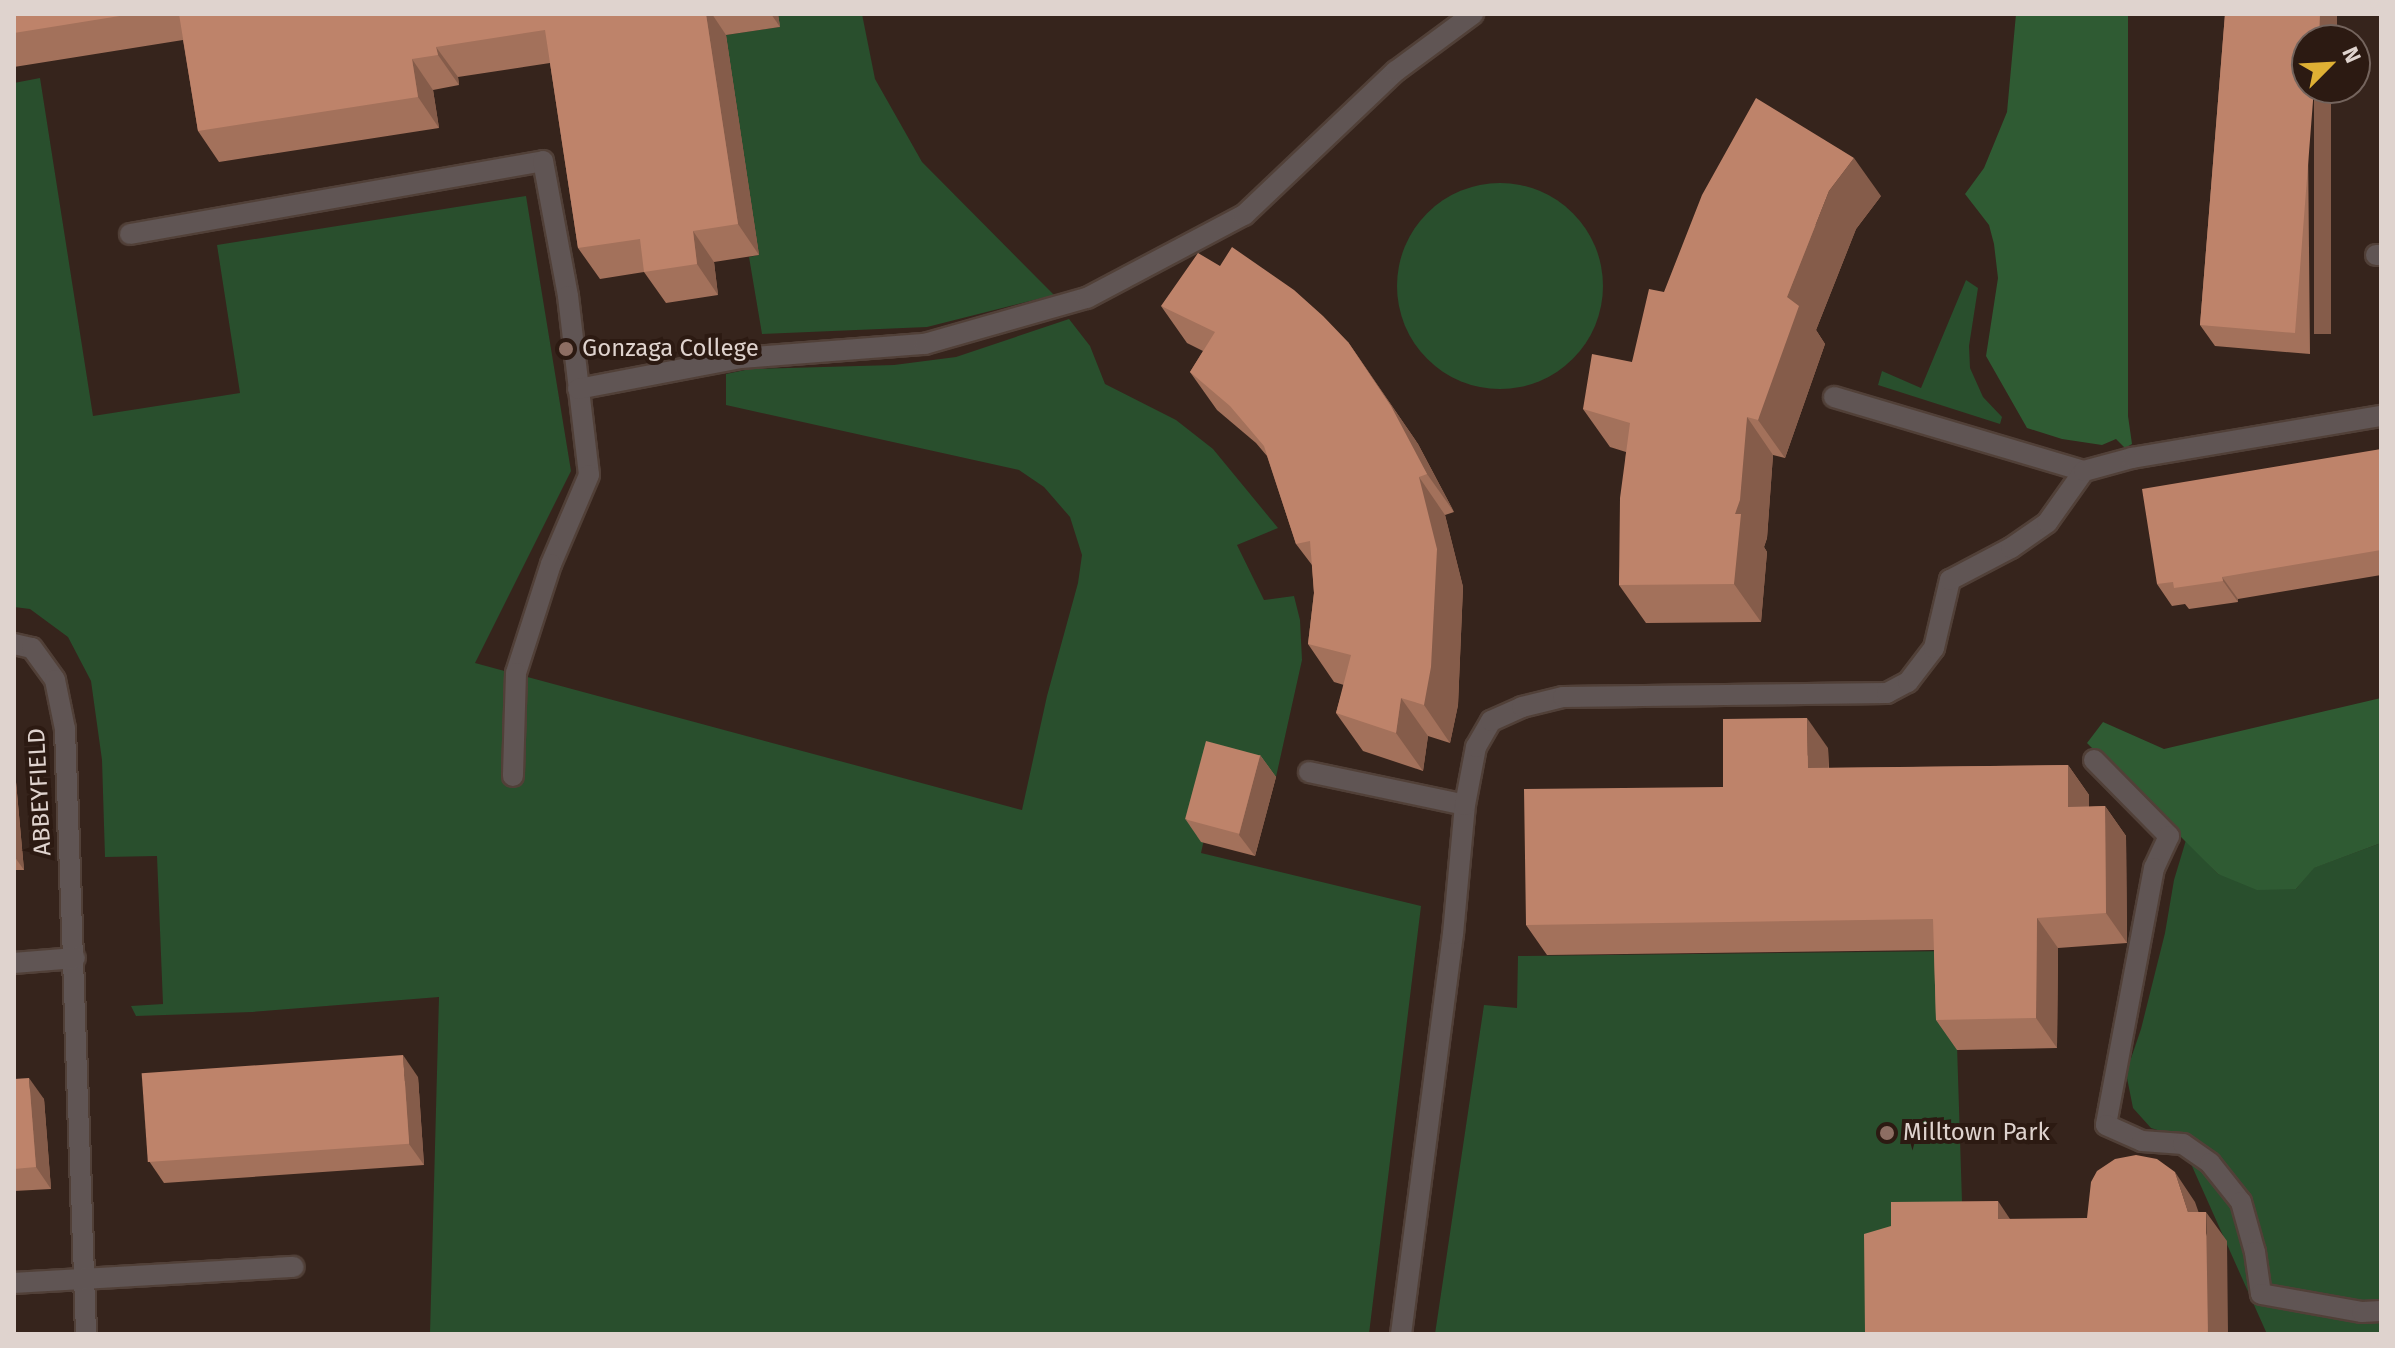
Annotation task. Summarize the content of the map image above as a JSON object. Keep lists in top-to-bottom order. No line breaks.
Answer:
{"streets":{"street":["ABBEYFIELD"]},"places":["Gonzaga College","Milltown Park"],"north":"top right"}
